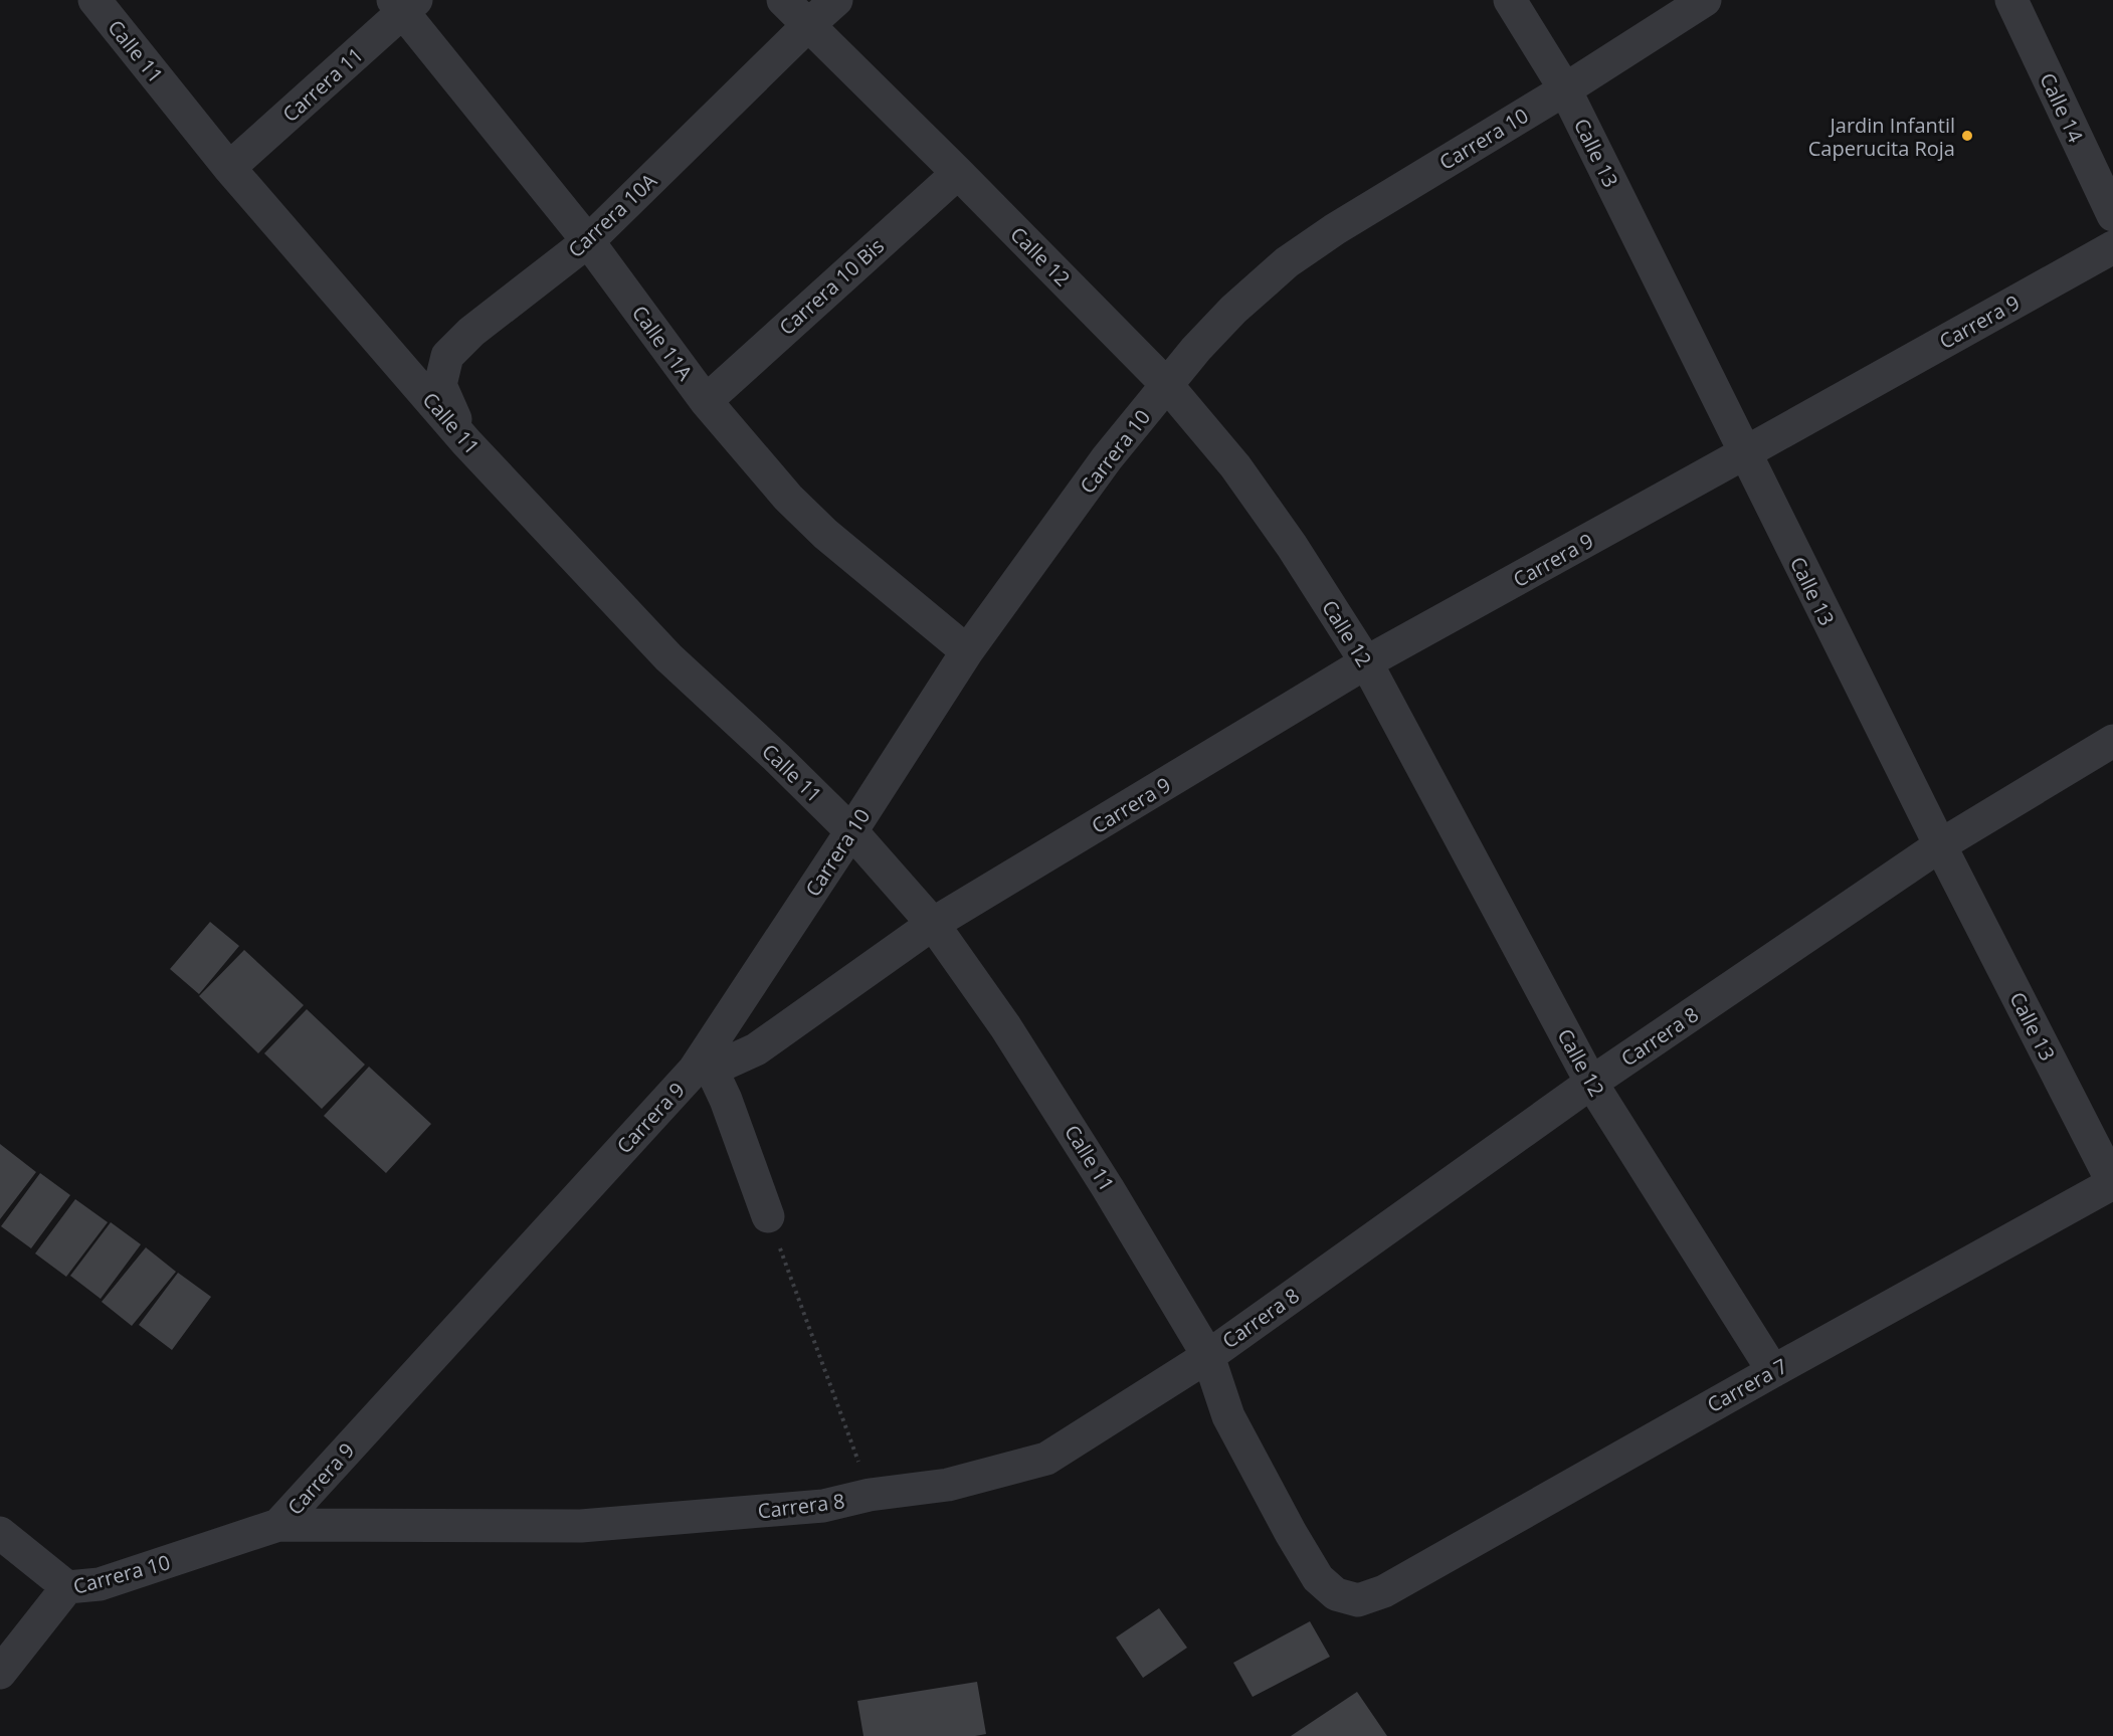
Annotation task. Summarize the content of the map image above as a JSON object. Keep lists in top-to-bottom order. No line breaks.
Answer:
{"streets":{"street":["Calle 11","Carrera 11","Calle 14","Carrera 10","Calle 13","Carrera 10A","Calle 12","Carrera 10 Bis","Carrera 9","Calle 11A","Carrera 8","Carrera 7"]},"crossings":[["Calle 11","Carrera 11"],["Calle 11","Carrera 10"],["Calle 11","Carrera 10A"],["Calle 11","Carrera 9"],["Calle 11","Carrera 8"],["Calle 11","Carrera 7"],["Carrera 11","Calle 11A"],["Carrera 10","Calle 13"],["Carrera 10","Calle 12"],["Carrera 10","Carrera 9"],["Carrera 10","Calle 11A"],["Carrera 10","Carrera 8"],["Calle 13","Carrera 9"],["Calle 13","Carrera 8"],["Calle 13","Carrera 7"],["Carrera 10A","Calle 12"],["Carrera 10A","Calle 11A"],["Calle 12","Carrera 10 Bis"],["Calle 12","Carrera 9"],["Calle 12","Carrera 8"],["Calle 12","Carrera 7"],["Carrera 10 Bis","Calle 11A"],["Carrera 9","Carrera 8"]],"places":["Jardin Infantil Caperucita Roja"]}
